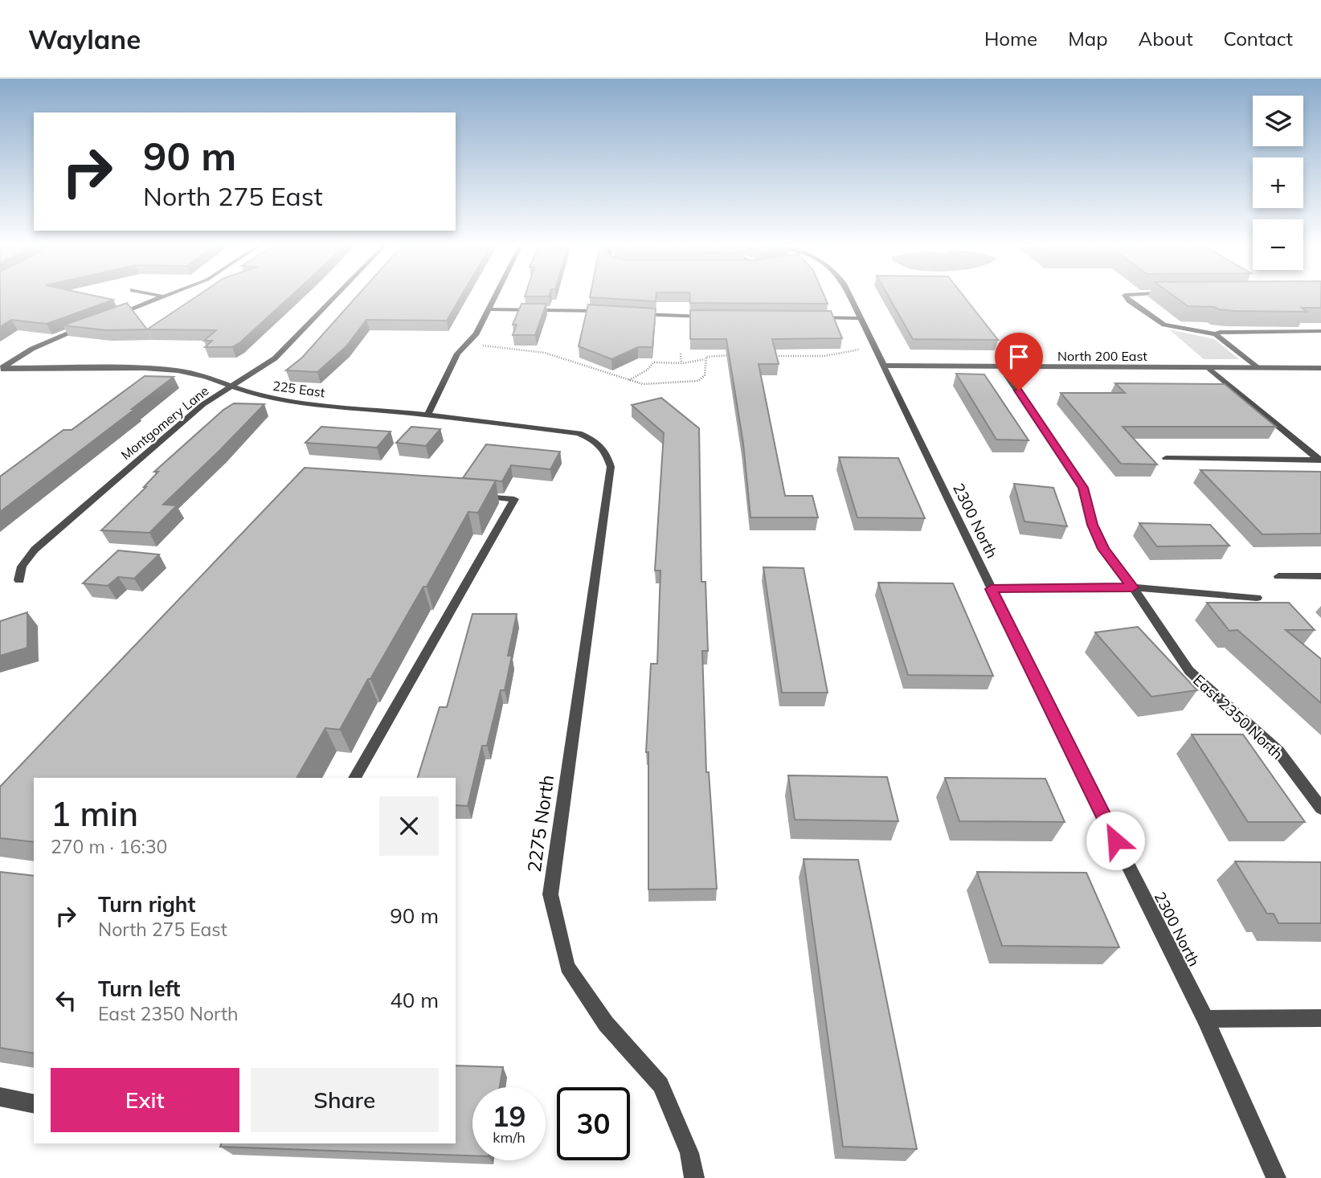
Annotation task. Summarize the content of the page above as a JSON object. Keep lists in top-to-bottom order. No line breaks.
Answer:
{"streets":{"street":["North 200 East","225 East","Montgomery Lane","2300 North","East 2350 North","2275 North"]},"crossings":[["North 200 East","2300 North"],["North 200 East","East 2350 North"],["225 East","Montgomery Lane"],["225 East","2275 North"]],"page":{"header":"Waylane","nav":["Home","Map","About","Contact"],"map_buttons":["+","−"],"turn":["90 m","North 275 East"],"heading":["1 min","270 m · 16:30"],"list":[{"name":"Turn right","note":"North 275 East","value":"90 m"},{"name":"Turn left","note":"East 2350 North","value":"40 m"}],"buttons":["Exit","Share"],"speed":"19 km/h","limit":"30"}}
